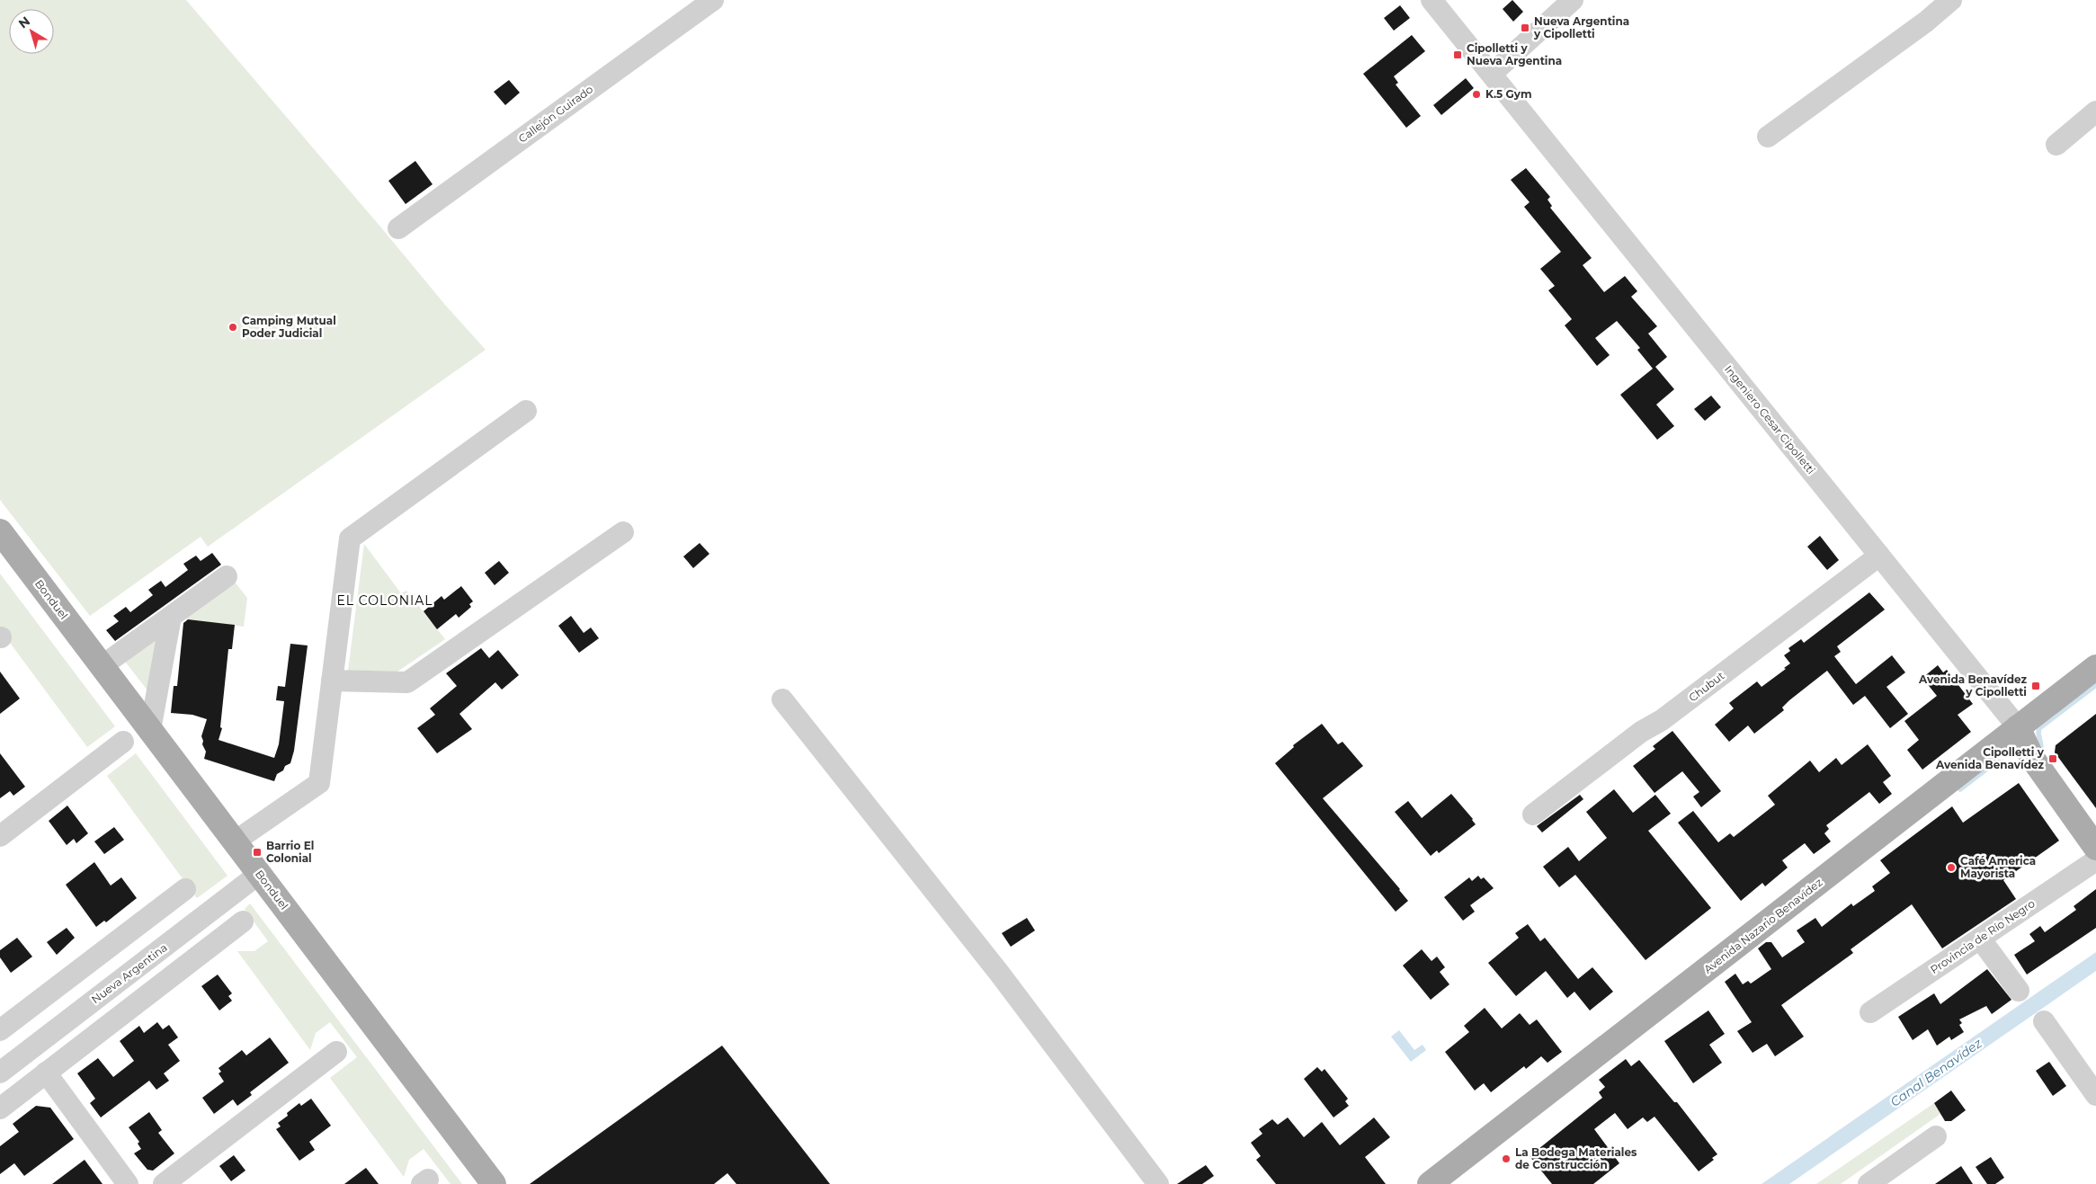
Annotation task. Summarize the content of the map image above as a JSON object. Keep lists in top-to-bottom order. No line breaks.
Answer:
{"streets":{"main road":["Ingeniero Cesar Cipolletti","Bonduel","Avenida Nazario Benavídez"],"street":["Callejón Guirado","Chubut","Provincia de Río Negro","Nueva Argentina"]},"crossings":[["Ingeniero Cesar Cipolletti","Chubut"],["Ingeniero Cesar Cipolletti","Avenida Nazario Benavídez"],["Bonduel","Nueva Argentina"]],"districts":["EL COLONIAL"],"water":["Canal Benavídez"],"places":{"transit":["Nueva Argentina y Cipolletti","Cipolletti y Nueva Argentina","Avenida Benavídez y Cipolletti","Cipolletti y Avenida Benavídez","Barrio El Colonial"],"other":["K.5 Gym","Camping Mutual Poder Judicial","Café America Mayorista","La Bodega Materiales de Construcción"]},"north":"top left"}
